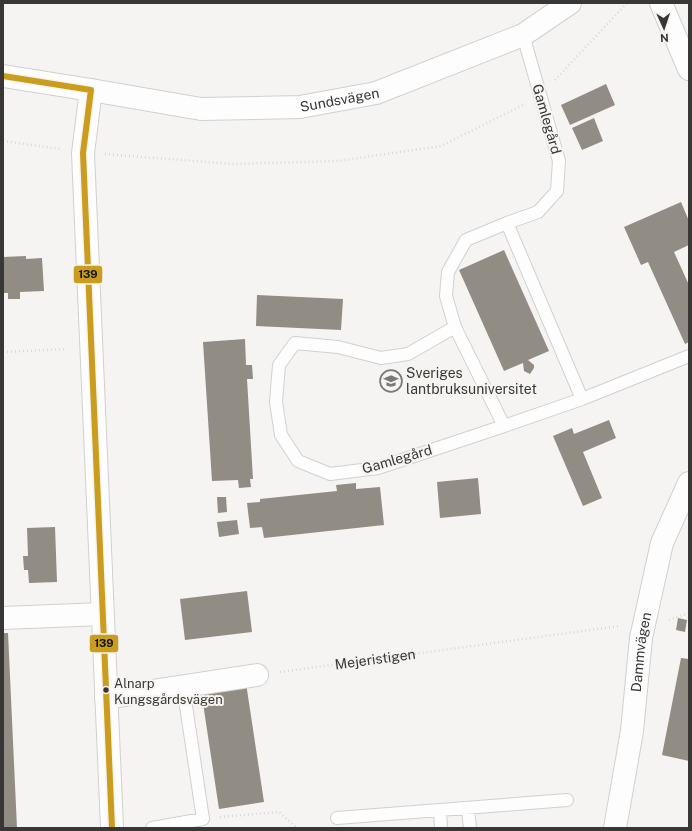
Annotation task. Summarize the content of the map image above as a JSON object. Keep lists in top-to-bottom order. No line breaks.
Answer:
{"streets":{"street":["Sundsvägen","Dammvägen"],"lane":["Gamlegård"],"path":["Mejeristigen"]},"crossings":[["Sundsvägen","Gamlegård"],["Dammvägen","Mejeristigen"]],"places":{"school or university":["Sveriges lantbruksuniversitet"],"other":["Alnarp Kungsgårdsvägen"]},"lines":["transit line 139"],"north":"bottom"}
